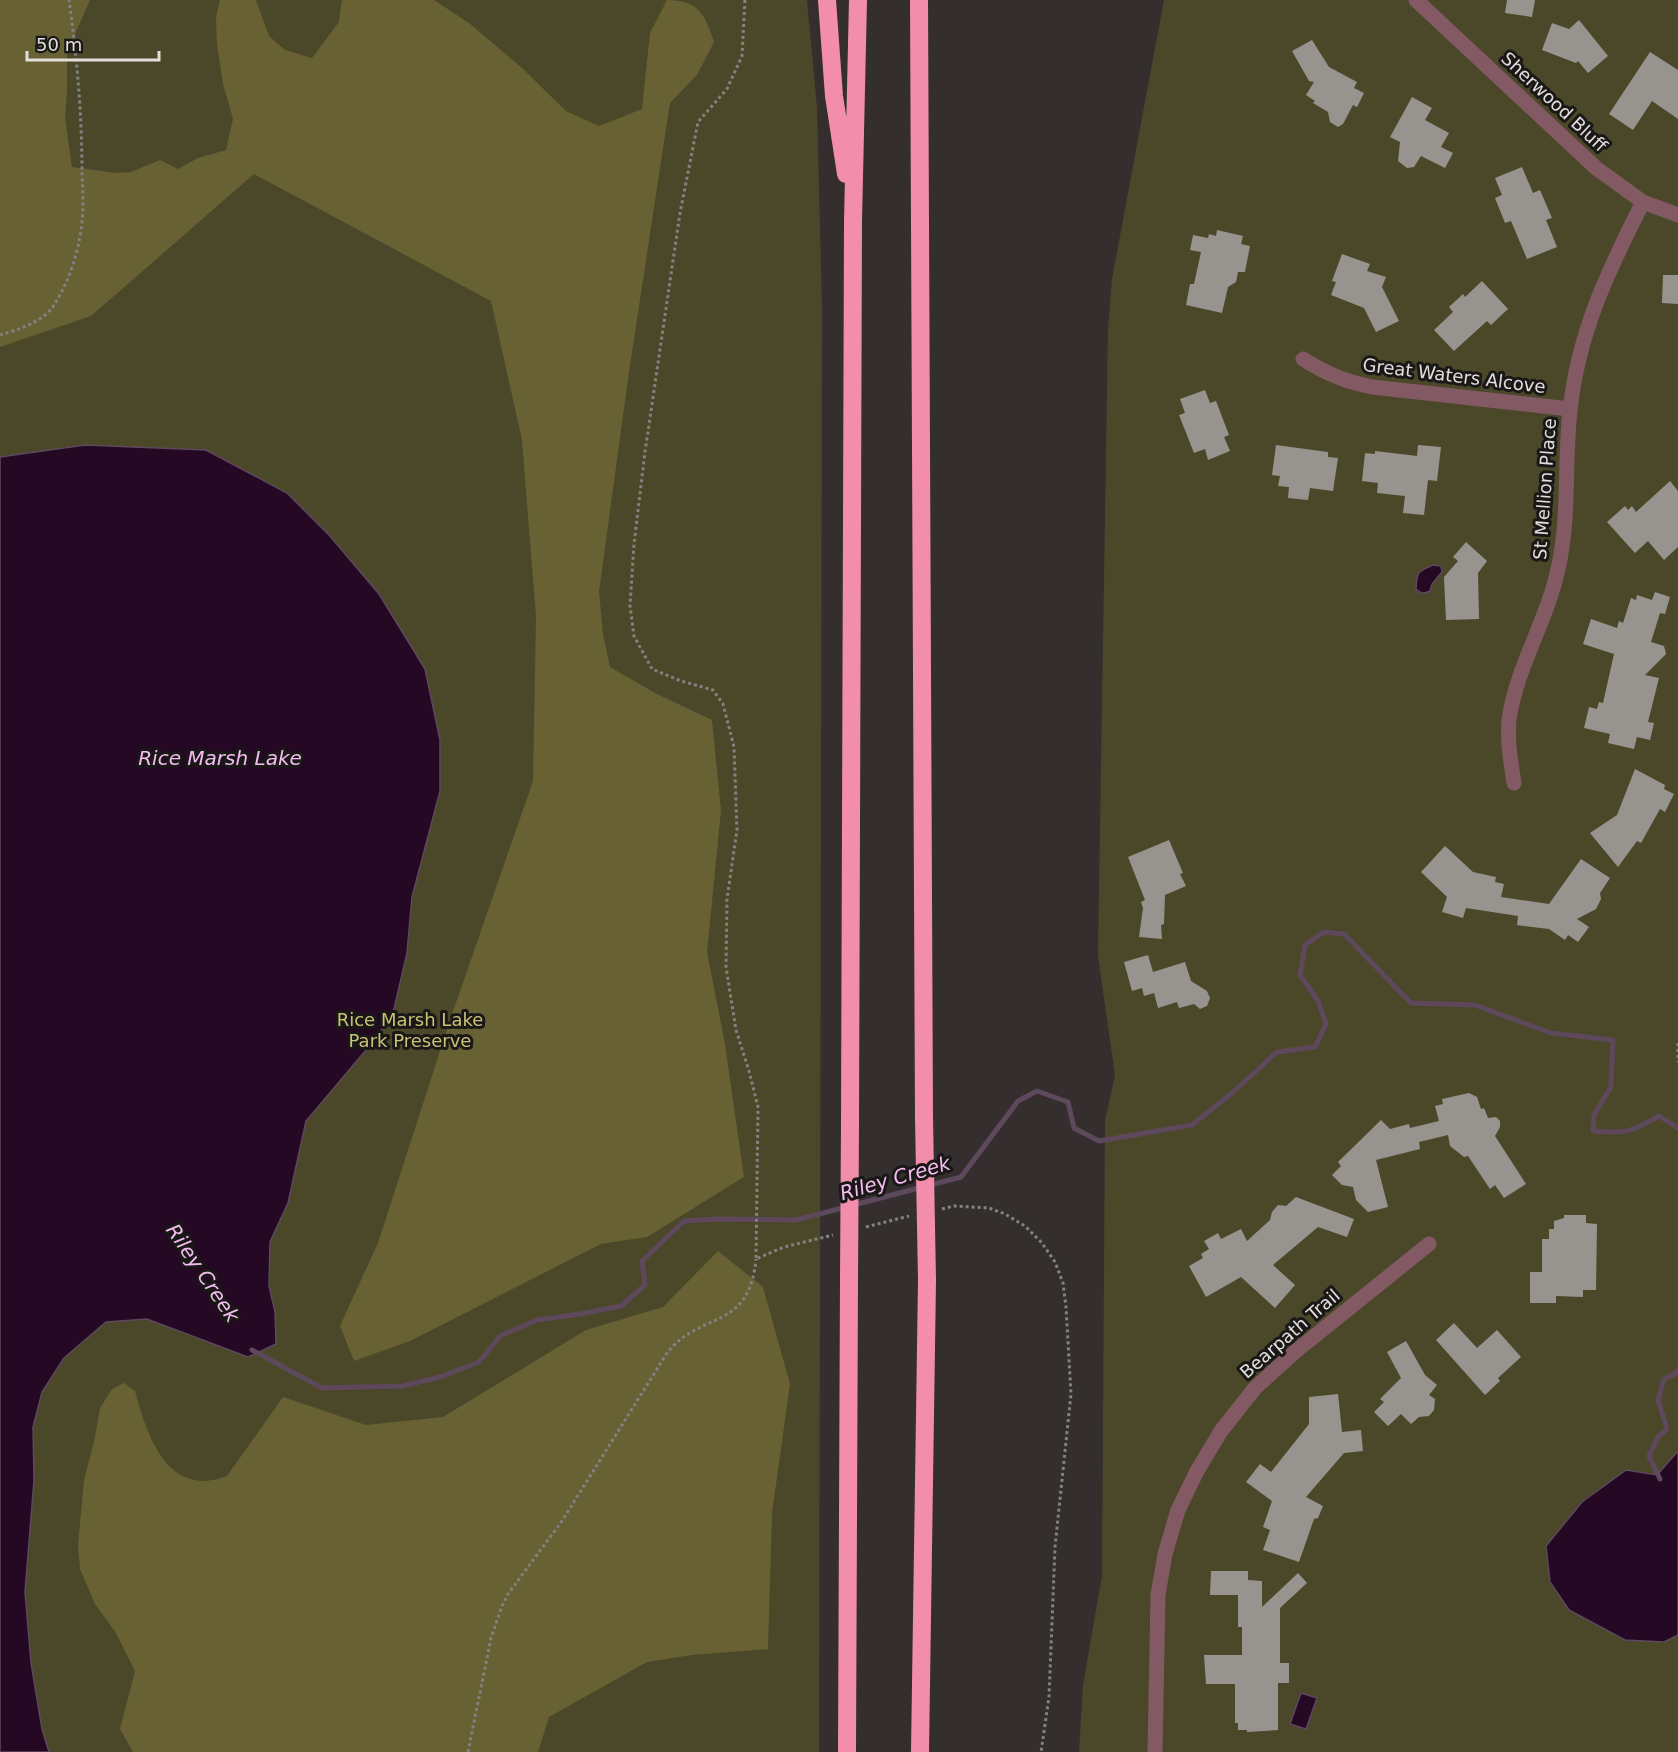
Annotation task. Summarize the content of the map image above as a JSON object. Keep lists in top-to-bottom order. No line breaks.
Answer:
{"streets":{"street":["Sherwood Bluff","Great Waters Alcove","St Mellion Place","Bearpath Trail"]},"crossings":[["Sherwood Bluff","St Mellion Place"],["Great Waters Alcove","St Mellion Place"]],"water":["Rice Marsh Lake","Riley Creek"],"parks":["Rice Marsh Lake Park Preserve"],"scale_bar":"50 m"}
